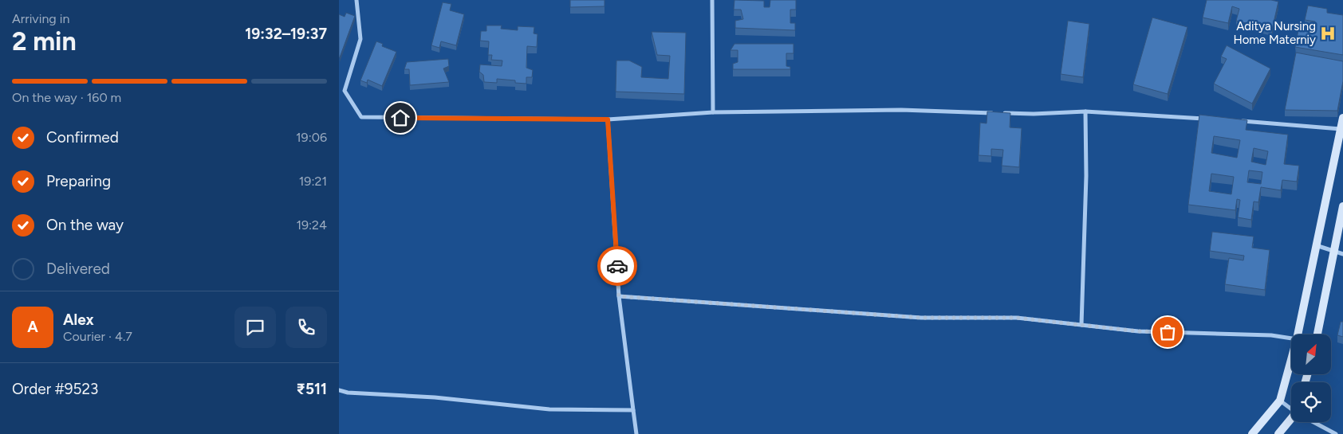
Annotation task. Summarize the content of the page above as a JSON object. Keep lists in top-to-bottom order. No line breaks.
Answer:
{"places":{"hospital":["Aditya Nursing Home Materniy"]},"north":"top right","page":{"heading":["2 min","Arriving in","19:32–19:37"],"panel":["Alex","Courier · 4.7","Order #9523","₹511"],"bar":"On the way · 160 m","list":[["Confirmed","19:06"],["Preparing","19:21"],["On the way","19:24"],"Delivered"],"round":"A"}}
